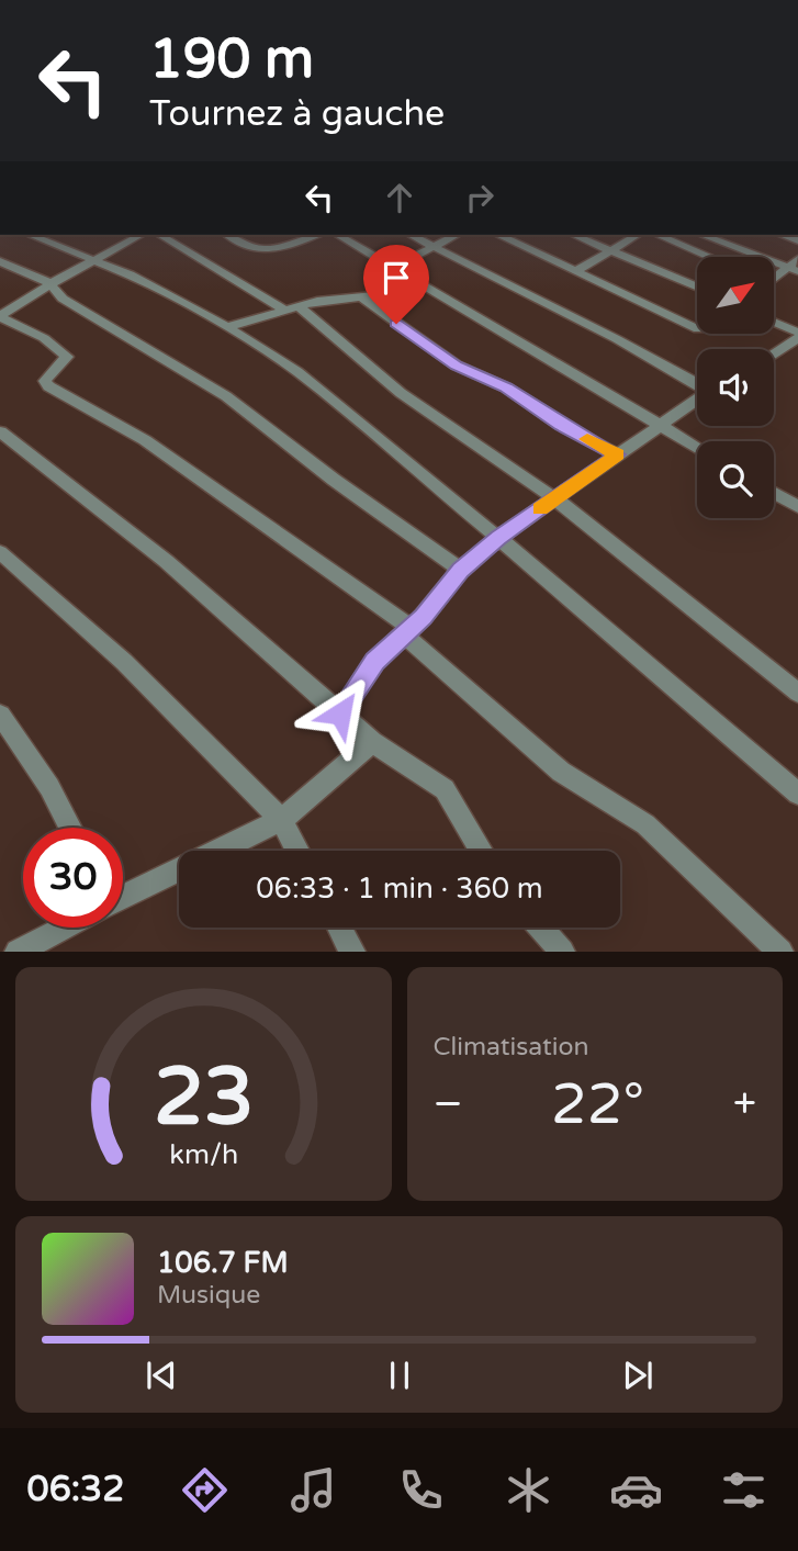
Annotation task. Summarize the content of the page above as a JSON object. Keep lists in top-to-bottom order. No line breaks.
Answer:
{"north":"top right","page":{"turn":["190 m","Tournez à gauche"],"limit":"30","trip":"06:33 · 1 min · 360 m","tile":"Climatisation","heat":["−","22°","+"],"song":["106.7 FM","Musique"],"tabs":"06:32","gauge":["23","km/h"]}}
